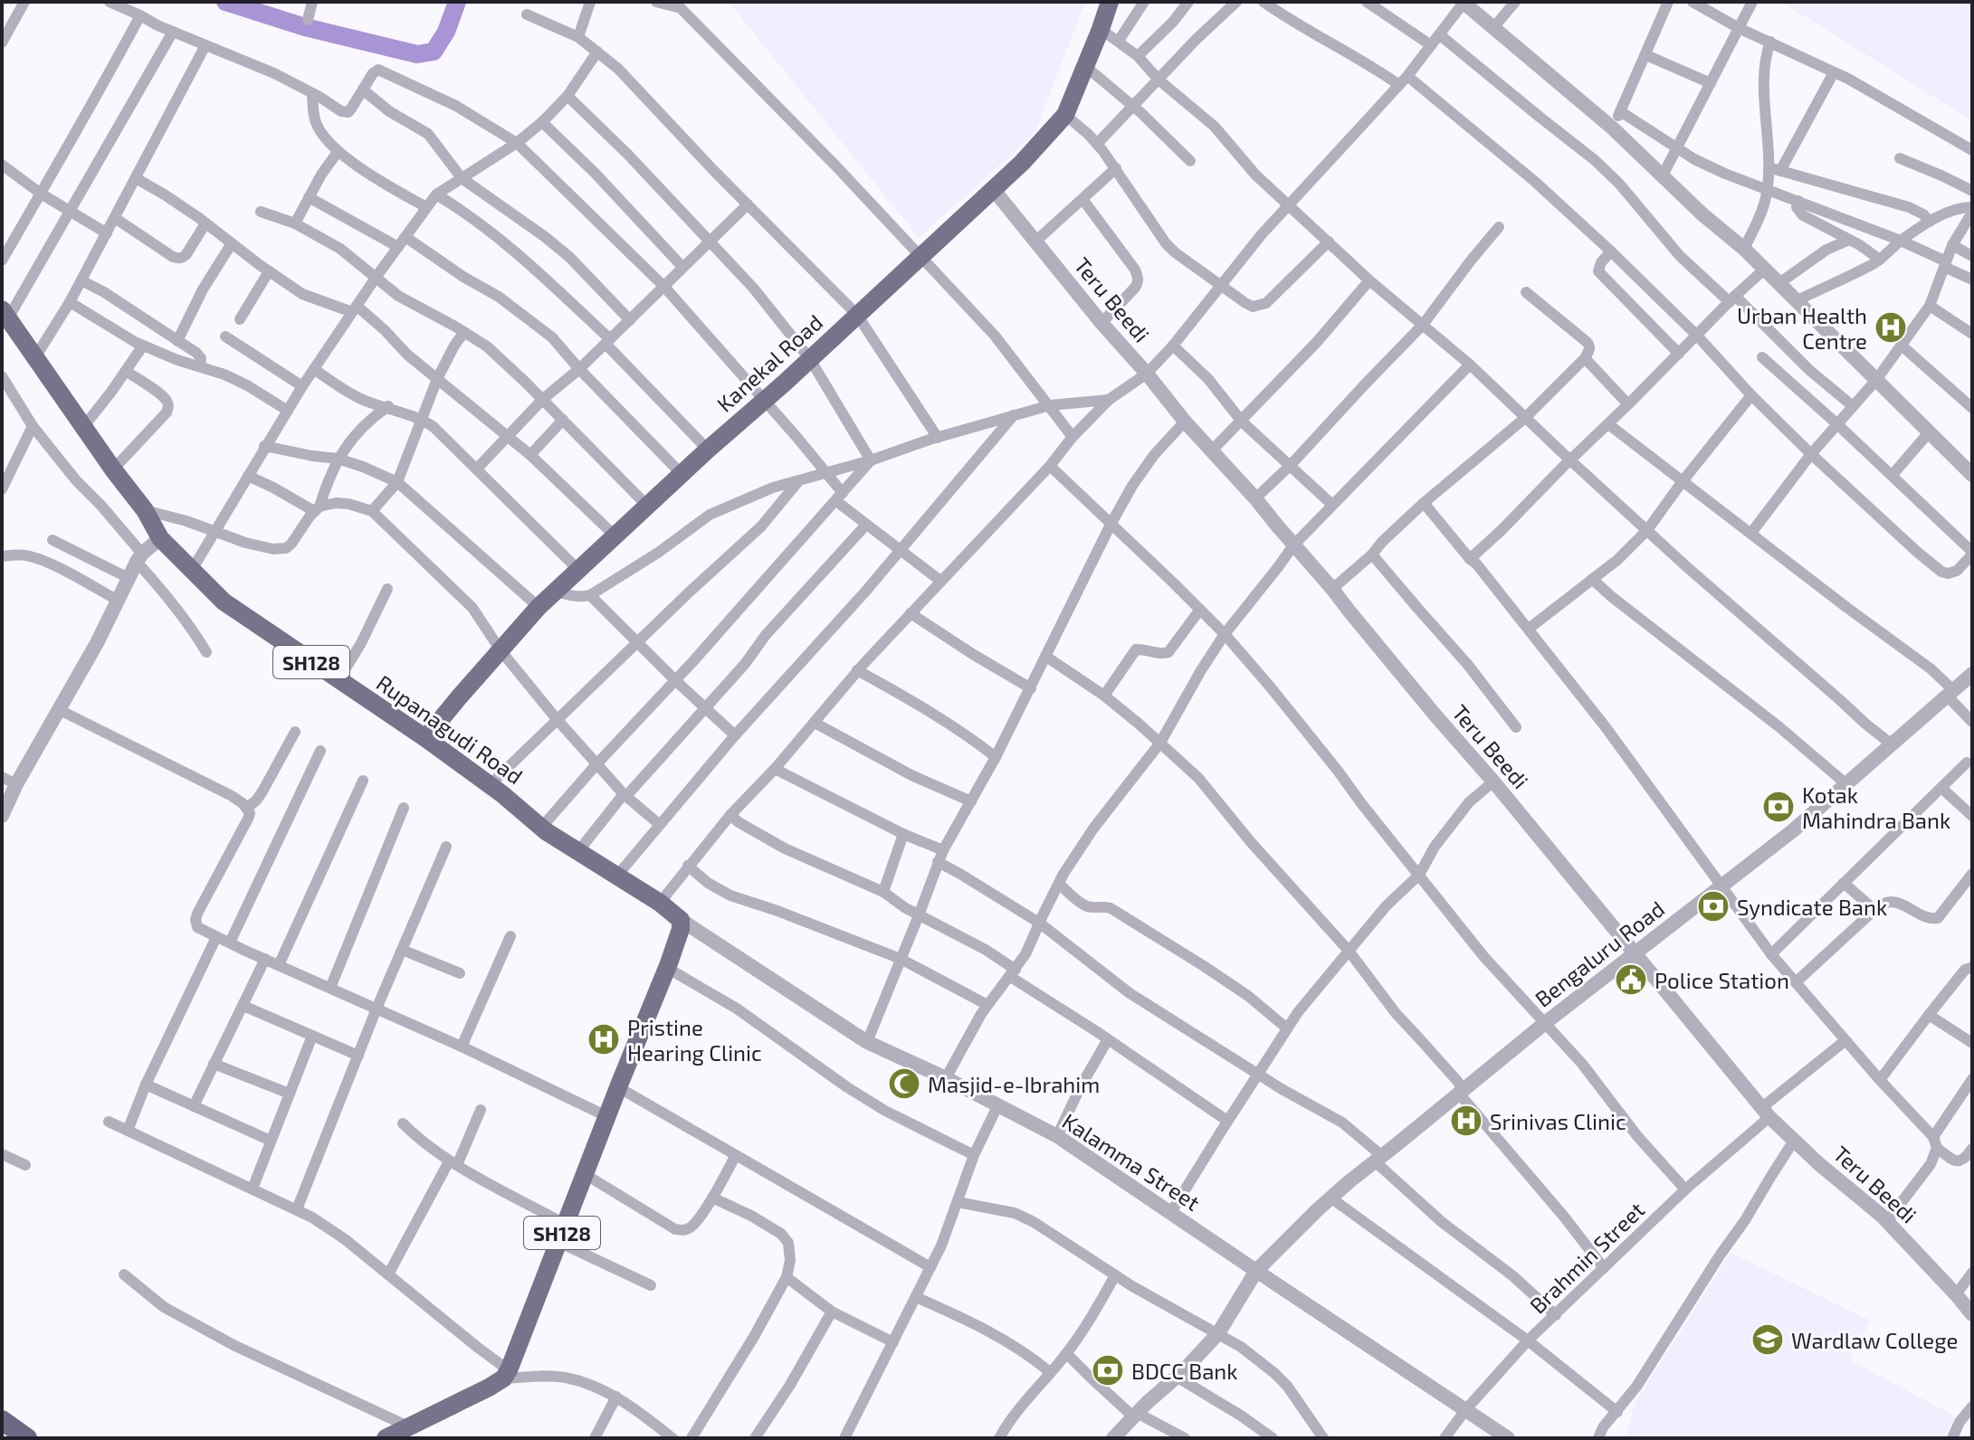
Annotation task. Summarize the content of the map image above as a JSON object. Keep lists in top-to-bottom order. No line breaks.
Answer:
{"streets":{"main road":["Kanekal Road","SH128","Rupanagudi Road"],"street":["Teru Beedi","Bengaluru Road","Kalamma Street","Brahmin Street"]},"crossings":[["Teru Beedi","Kanekal Road"],["Teru Beedi","Bengaluru Road"],["Teru Beedi","Brahmin Street"],["Kanekal Road","Rupanagudi Road"],["SH128","Rupanagudi Road"],["SH128","Kalamma Street"],["Rupanagudi Road","Kalamma Street"],["Bengaluru Road","Kalamma Street"],["Kalamma Street","Brahmin Street"]],"places":{"hospital":["Urban Health Centre","Pristine Hearing Clinic","Srinivas Clinic"],"bank":["Kotak Mahindra Bank","Syndicate Bank","BDCC Bank"],"public building":["Police Station"],"mosque":["Masjid-e-Ibrahim"],"school or university":["Wardlaw College"]}}
